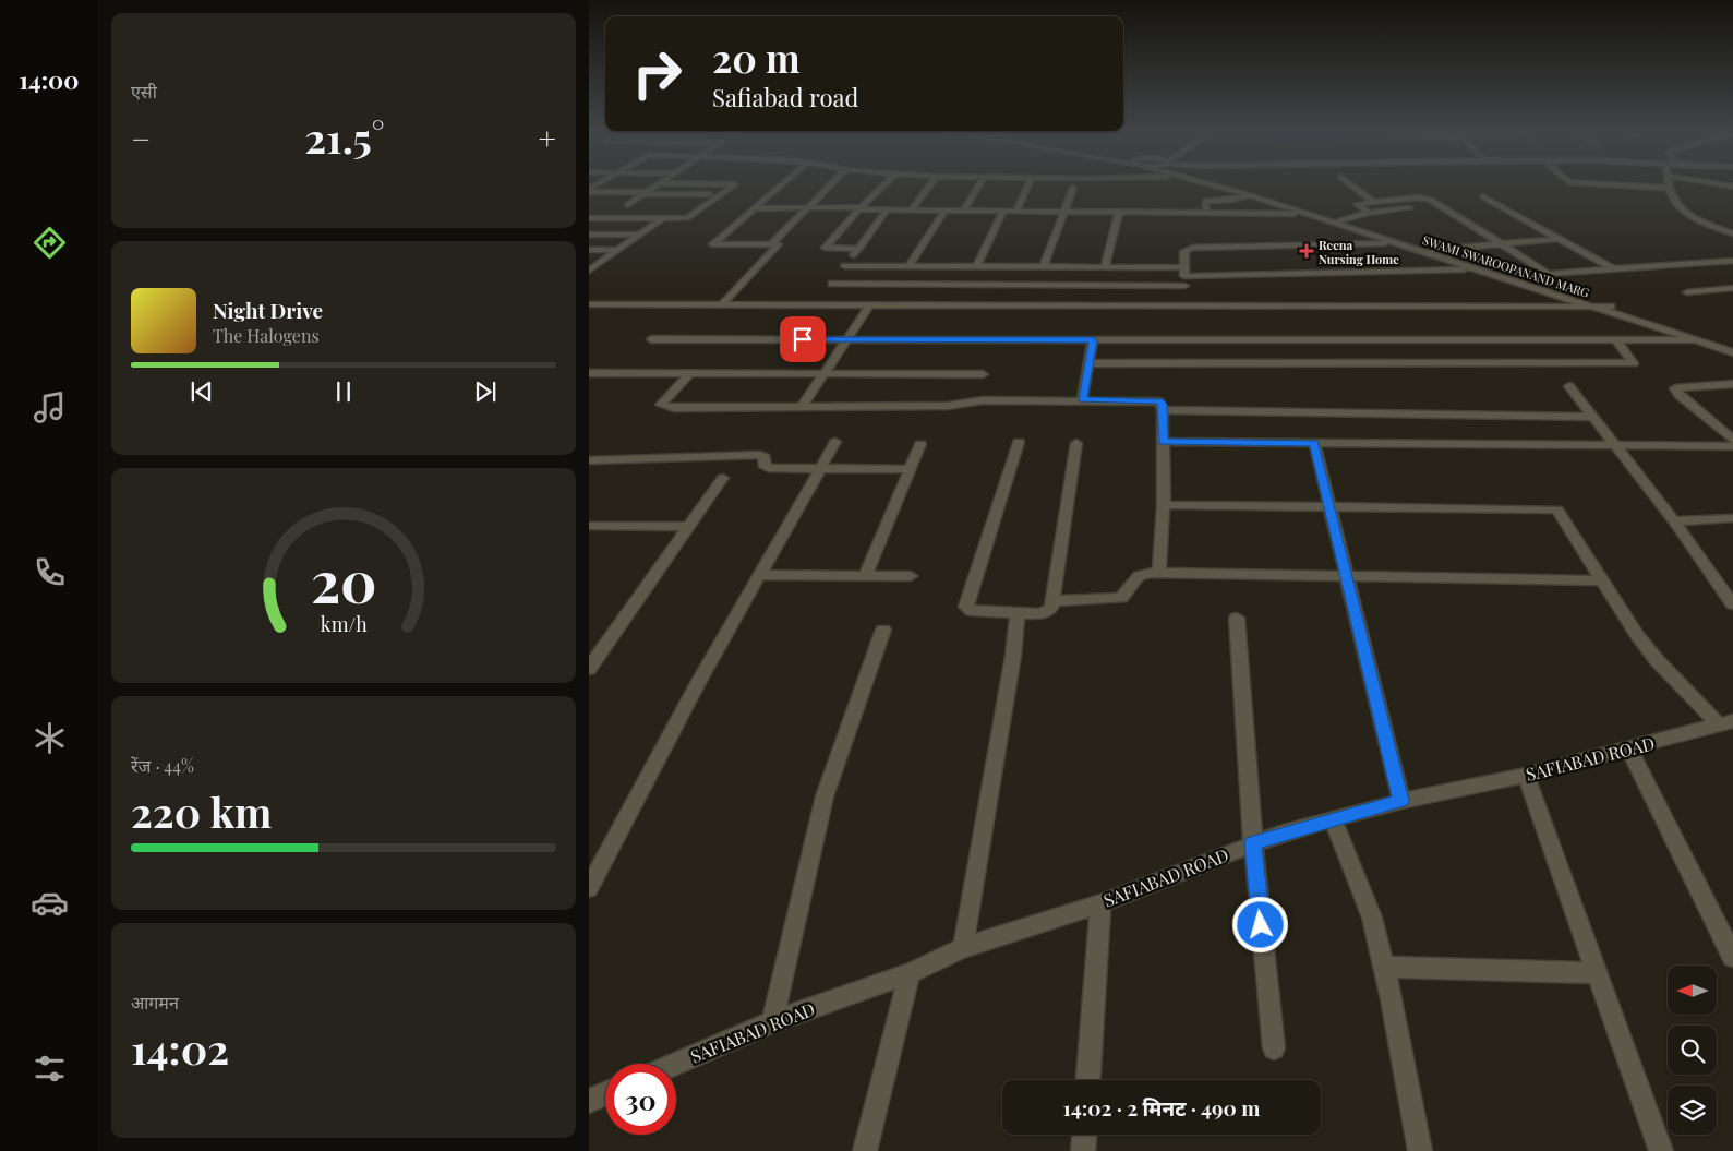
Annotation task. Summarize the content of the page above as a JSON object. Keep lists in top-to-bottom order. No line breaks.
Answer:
{"streets":{"street":["SWAMI SWAROOPANAND MARG","SAFIABAD ROAD"]},"places":{"health":["Reena Nursing Home"]},"north":"left","page":{"tabs":"14:00","tile":["एसी",["रेंज · 44%","220 km"],["आगमन","14:02"]],"turn":["20 m","Safiabad road"],"heat":["−","21.5°","+"],"song":["Night Drive","The Halogens"],"limit":"30","trip":"14:02 · 2 मिनट · 490 m","gauge":["20","km/h"]}}
